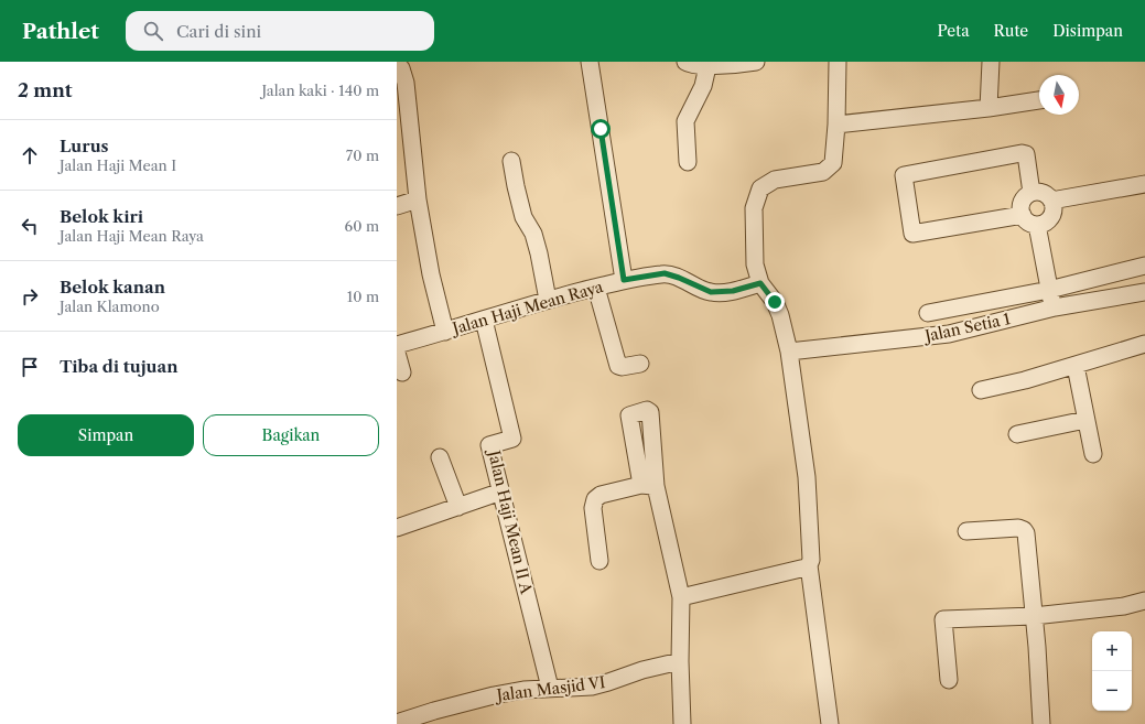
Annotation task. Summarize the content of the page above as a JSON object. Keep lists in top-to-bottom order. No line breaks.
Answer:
{"streets":{"street":["Jalan Haji Mean Raya","Jalan Setia 1","Jalan Haji Mean II A","Jalan Masjid VI"]},"crossings":[["Jalan Haji Mean Raya","Jalan Haji Mean II A"],["Jalan Haji Mean II A","Jalan Masjid VI"]],"north":"bottom","page":{"header":"Pathlet","search":"Cari di sini","nav":["Peta","Rute","Disimpan"],"heading":["2 mnt","Jalan kaki · 140 m"],"list":[["Lurus","Jalan Haji Mean I","70 m"],["Belok kiri","Jalan Haji Mean Raya","60 m"],["Belok kanan","Jalan Klamono","10 m"],"Tiba di tujuan"],"buttons":["Simpan","Bagikan"],"map_buttons":["+","−"]}}
